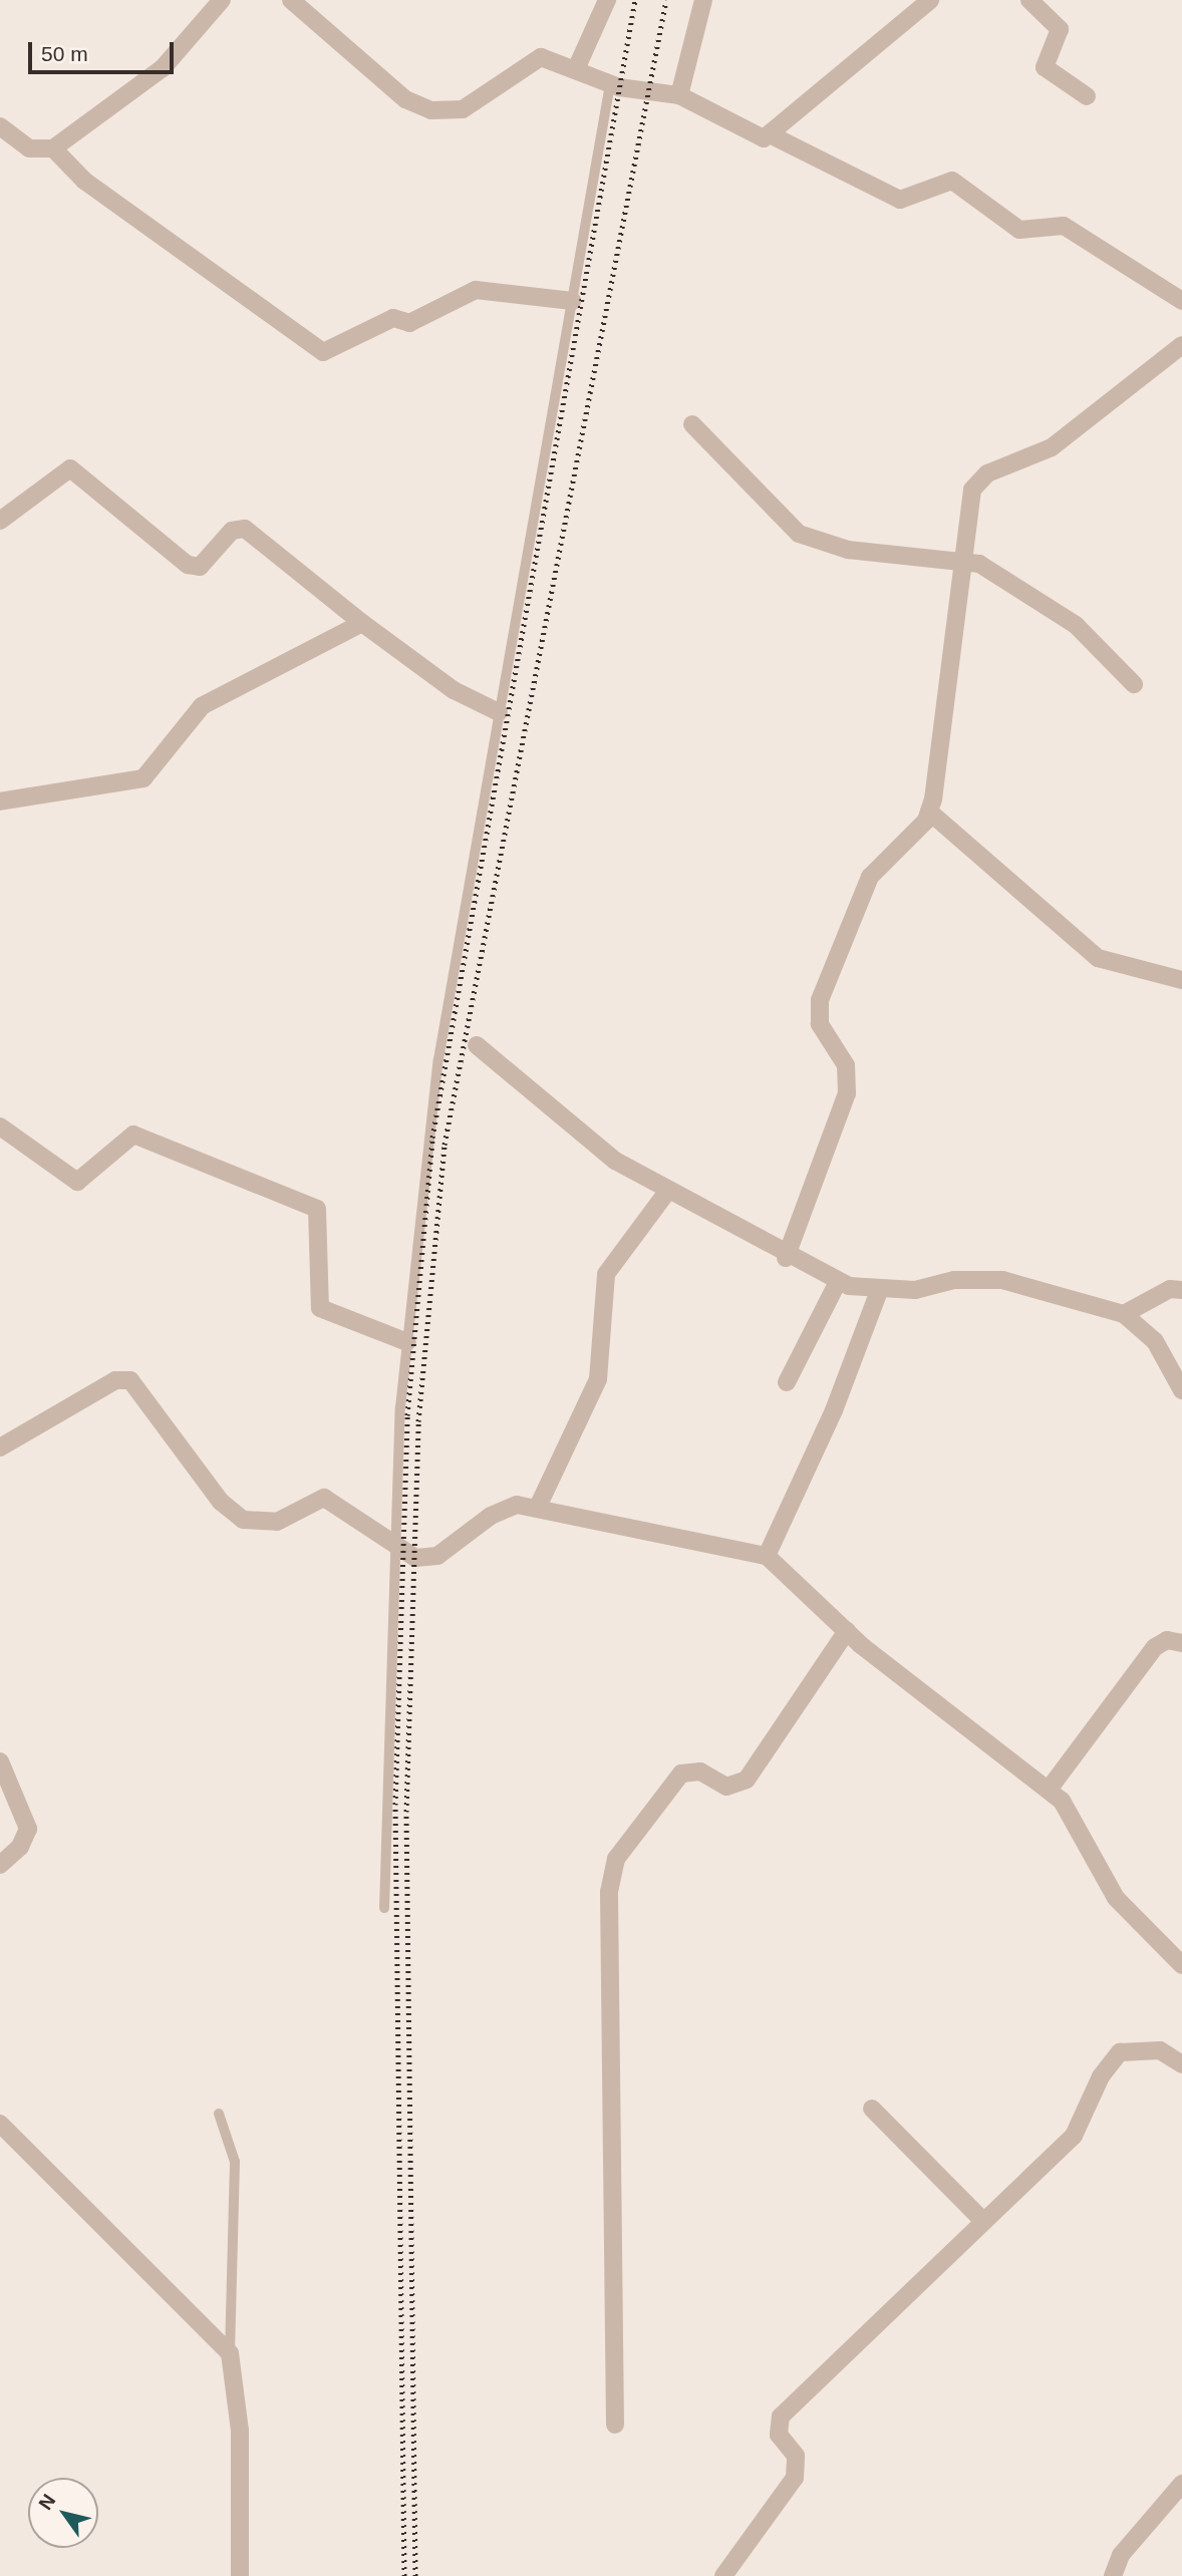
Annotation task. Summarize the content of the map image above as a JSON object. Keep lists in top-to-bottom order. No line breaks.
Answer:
{"scale_bar":"50 m","north":"top left"}
